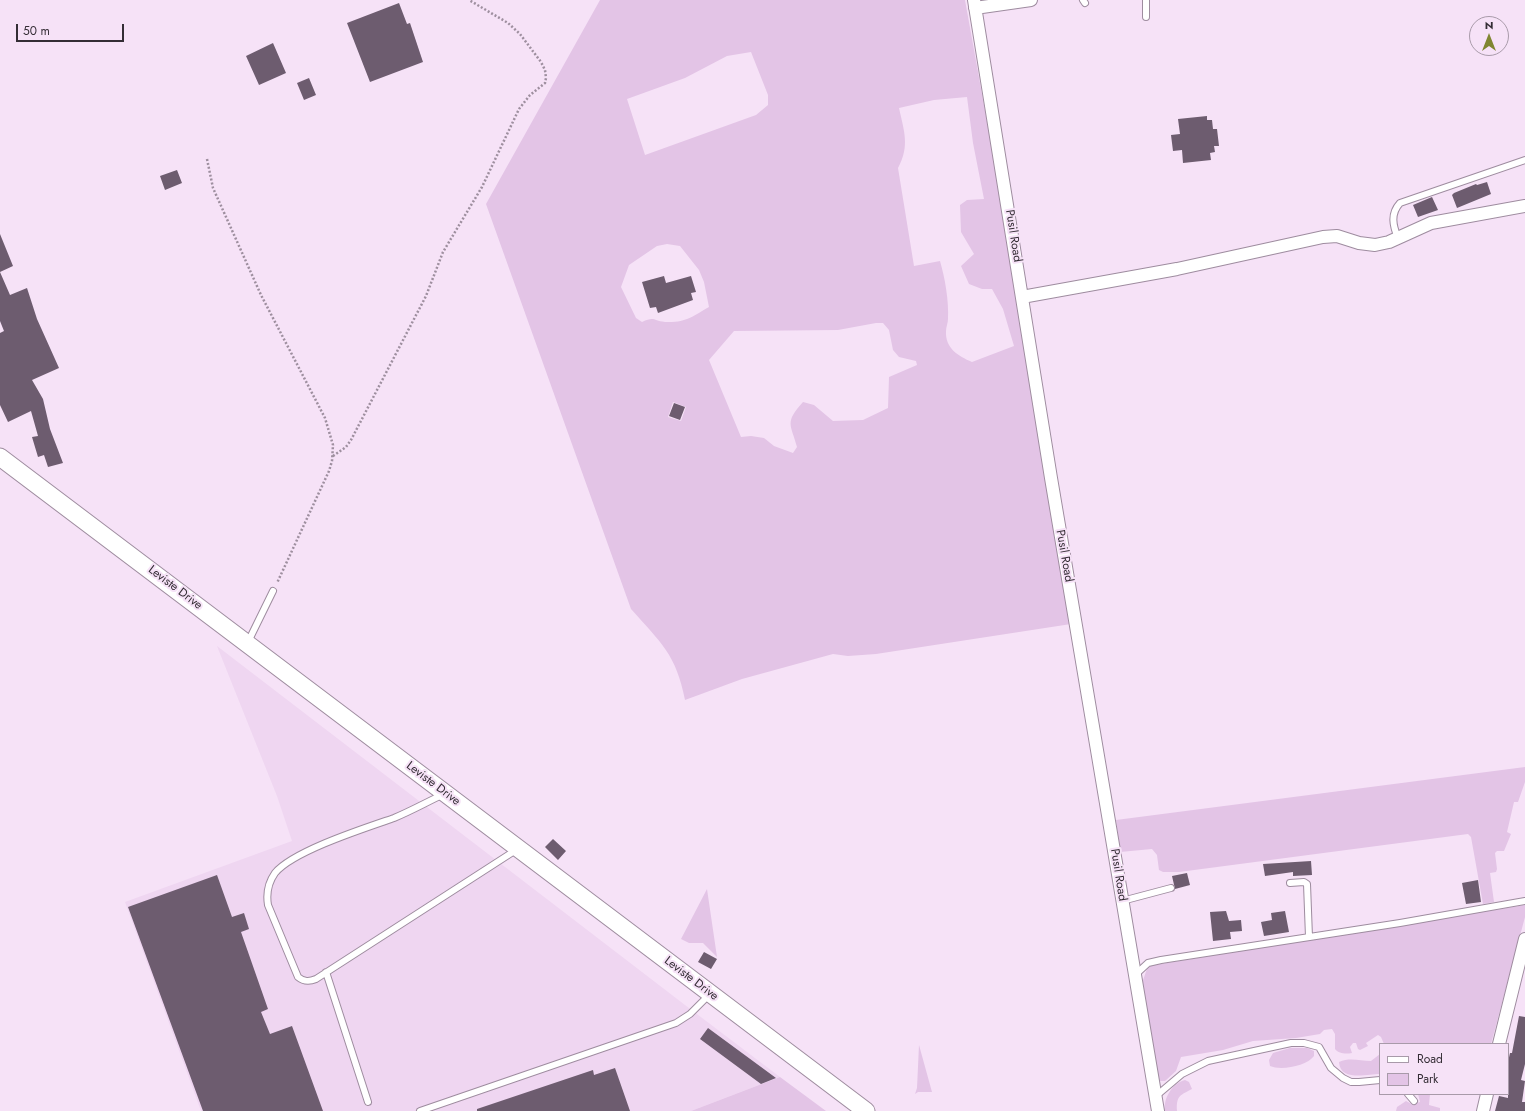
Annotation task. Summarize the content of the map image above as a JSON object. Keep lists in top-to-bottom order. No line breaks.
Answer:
{"streets":{"main road":["Leviste Drive"],"street":["Pusil Road"]},"legend":["Road","Park"],"scale_bar":"50 m","north":"top"}
